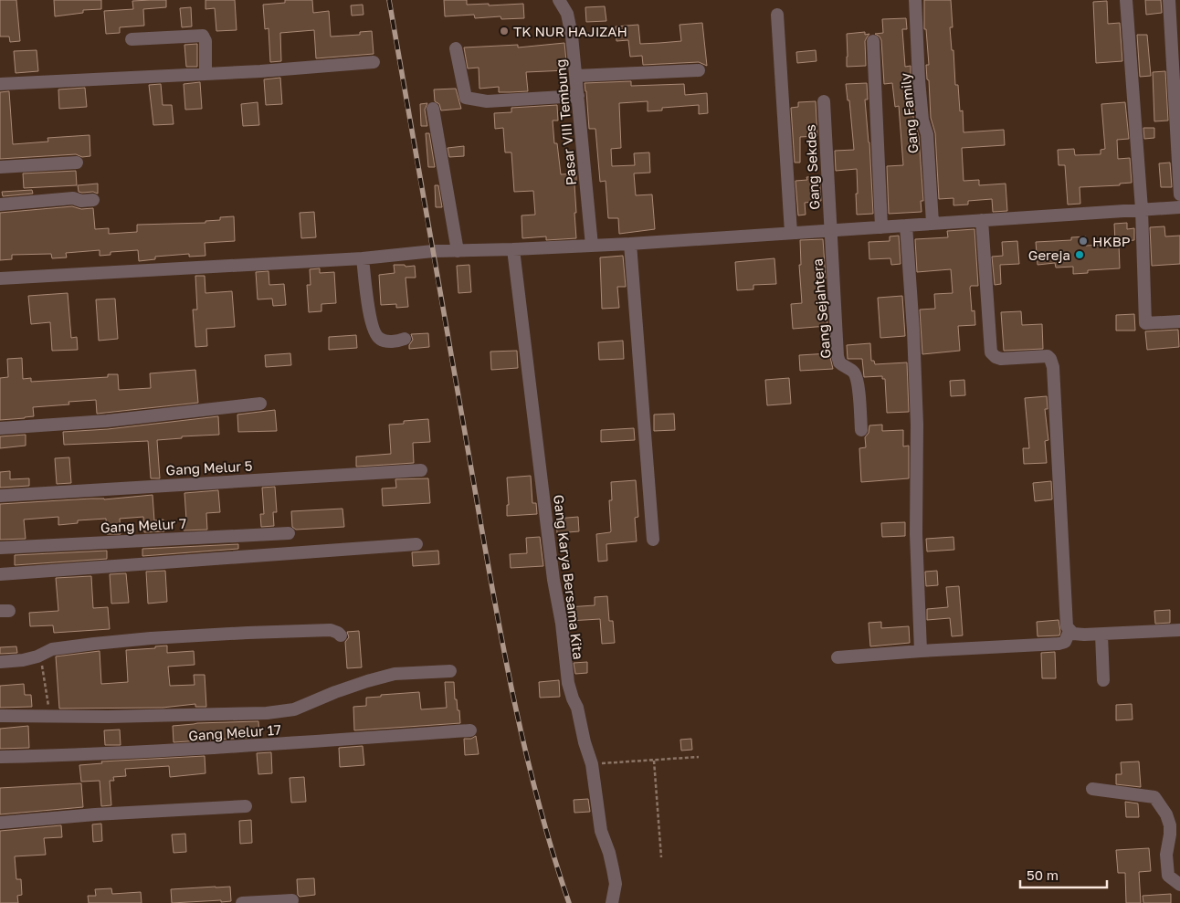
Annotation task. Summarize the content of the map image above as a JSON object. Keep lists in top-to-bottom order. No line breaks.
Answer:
{"streets":{"street":["Gang Family","Pasar VIII Tembung","Gang Sekdes","Gang Sejahtera","Gang Melur 5","Gang Melur 7","Gang Karya Bersama Kita","Gang Melur 17"]},"crossings":[["Gang Sekdes","Gang Sejahtera"]],"places":["TK NUR HAJIZAH","HKBP","Gereja"],"scale_bar":"50 m"}
